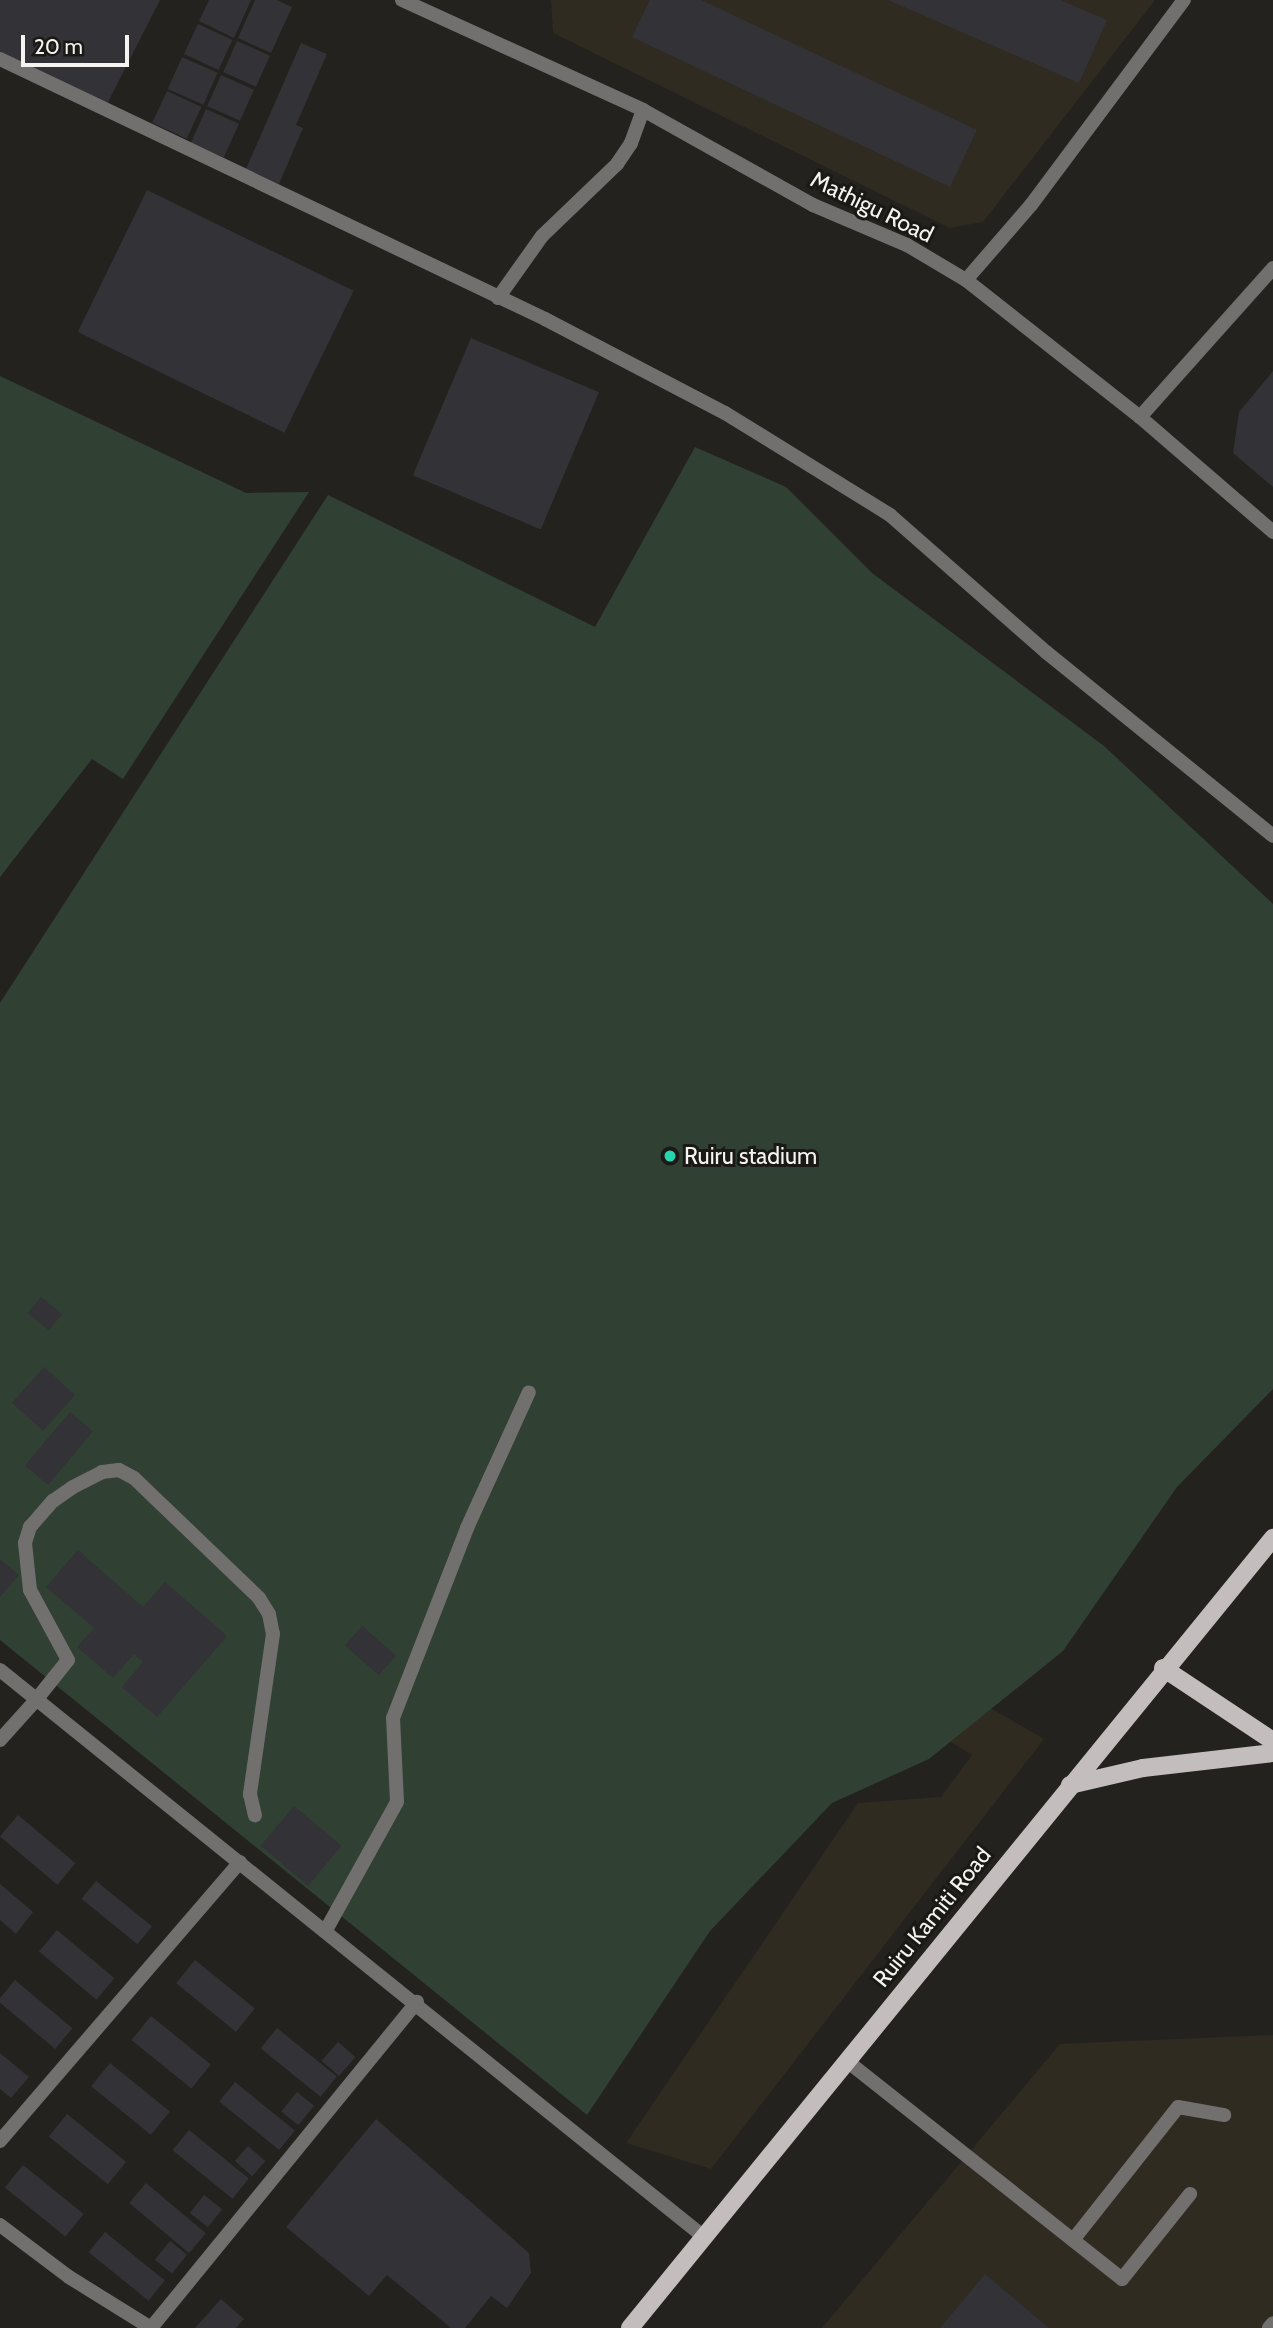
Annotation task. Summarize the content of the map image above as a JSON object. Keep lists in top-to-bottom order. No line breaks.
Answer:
{"streets":{"main road":["Ruiru Kamiti Road"],"street":["Mathigu Road"]},"places":["Ruiru stadium"],"scale_bar":"20 m"}
